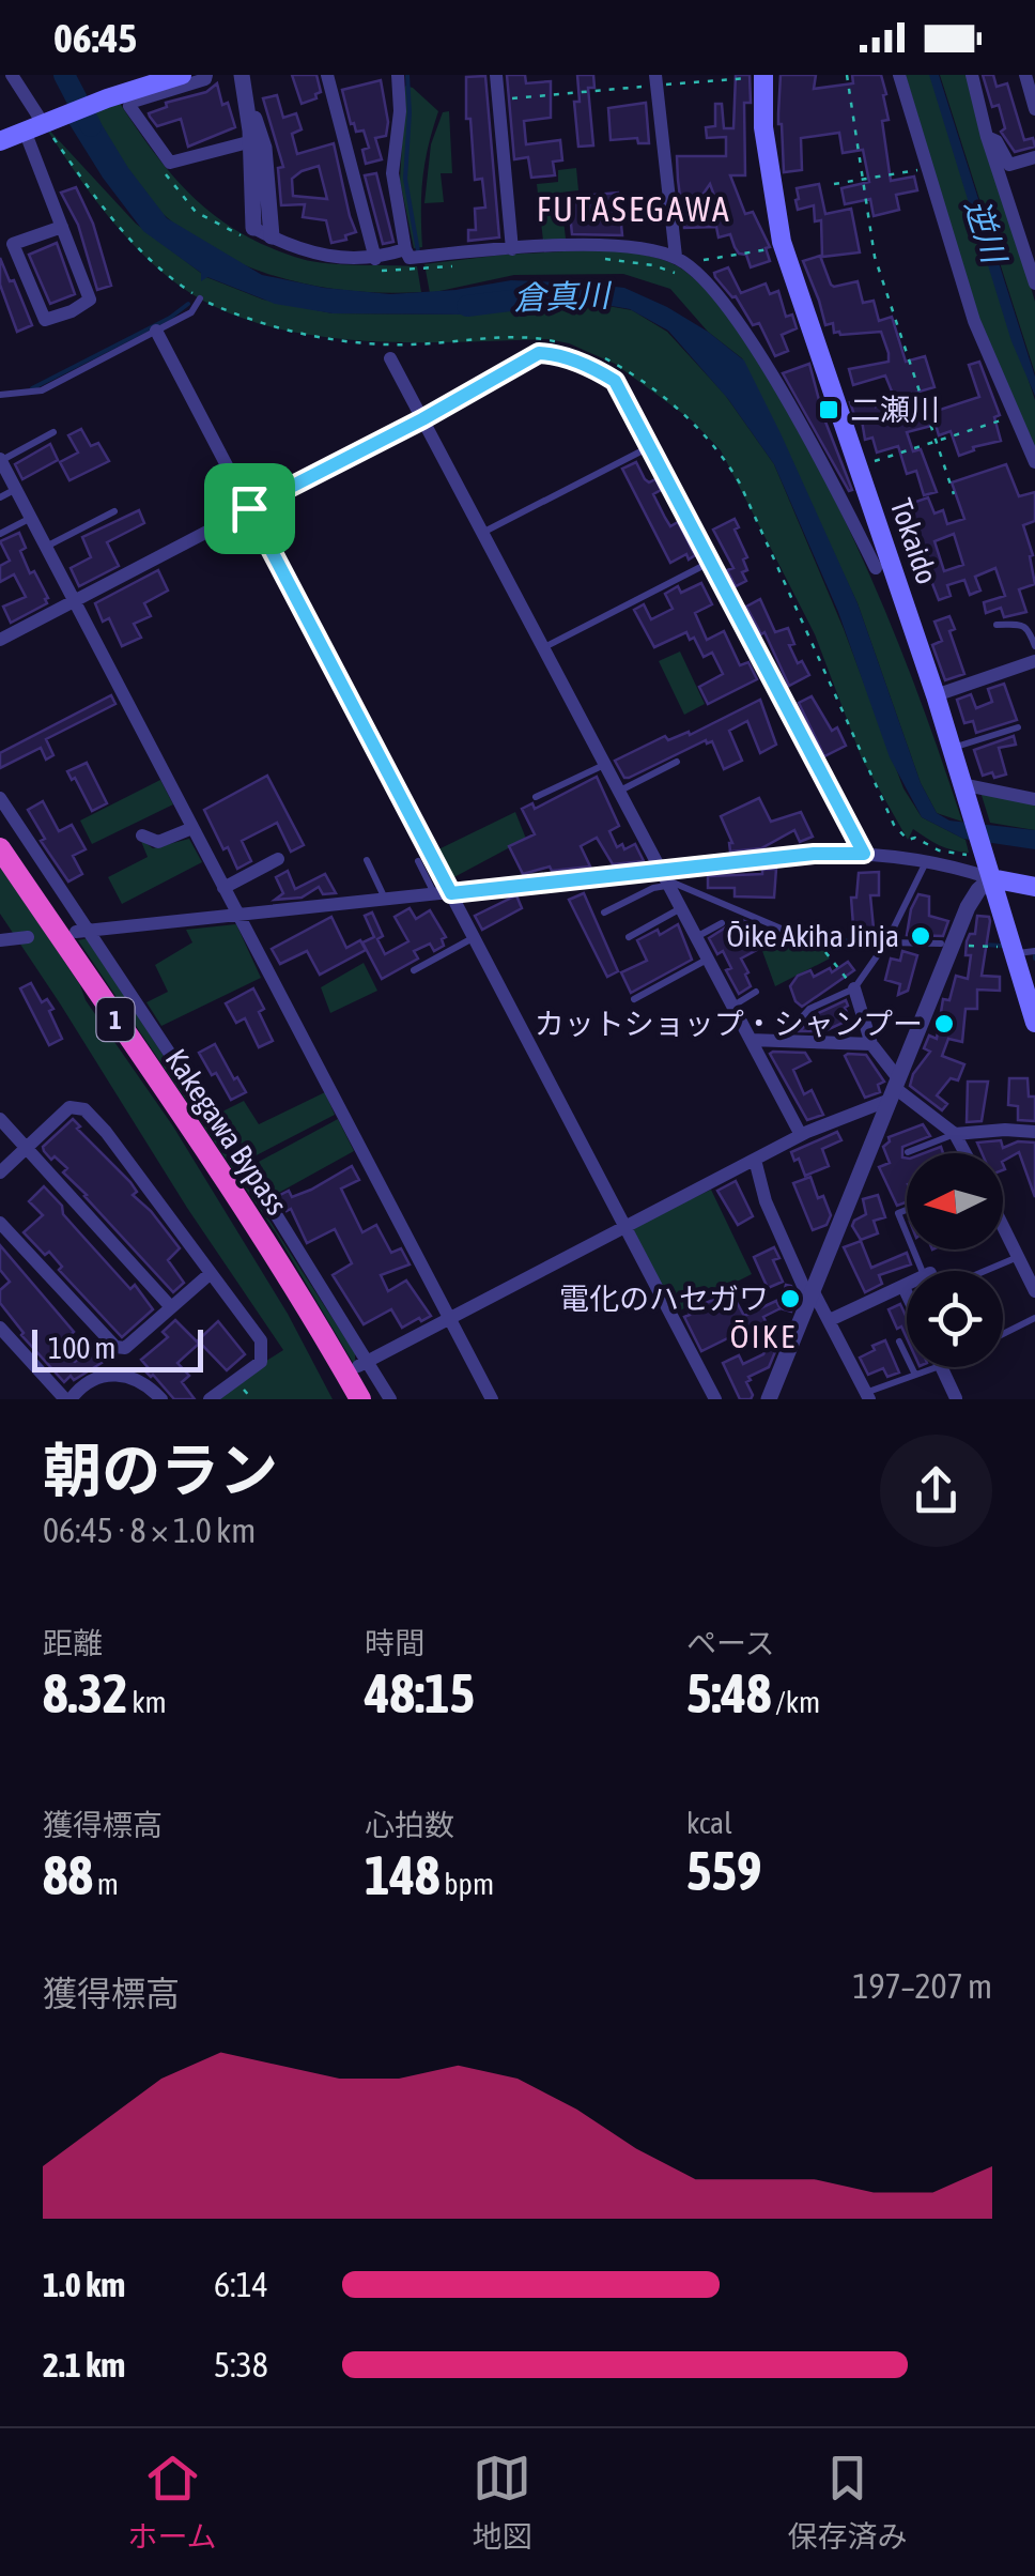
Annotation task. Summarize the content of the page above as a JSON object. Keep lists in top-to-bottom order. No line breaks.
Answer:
{"streets":{"highway":["1","Kakegawa Bypass"],"main road":["Tokaido"]},"districts":["FUTASEGAWA","ŌIKE"],"water":["逆川","倉真川"],"places":{"transit":["二瀬川"],"other":["Ōike Akiha Jinja","カットショップ・シャンプー","電化のハセガワ"]},"scale_bar":"100 m","north":"left","page":{"status":"06:45","scale":"100 m","heading":["朝のラン","06:45 · 8 × 1.0 km"],"stats":[["距離","8.32 km"],["時間","48:15"],["ペース","5:48 /km"],["獲得標高","88 m"],["心拍数","148 bpm"],["kcal","559"]],"chart":["獲得標高","197–207 m"],"list":[{"name":"1.0 km","note":"6:14"},{"name":"2.1 km","note":"5:38"}],"tabs":["ホーム","地図","保存済み"]}}
